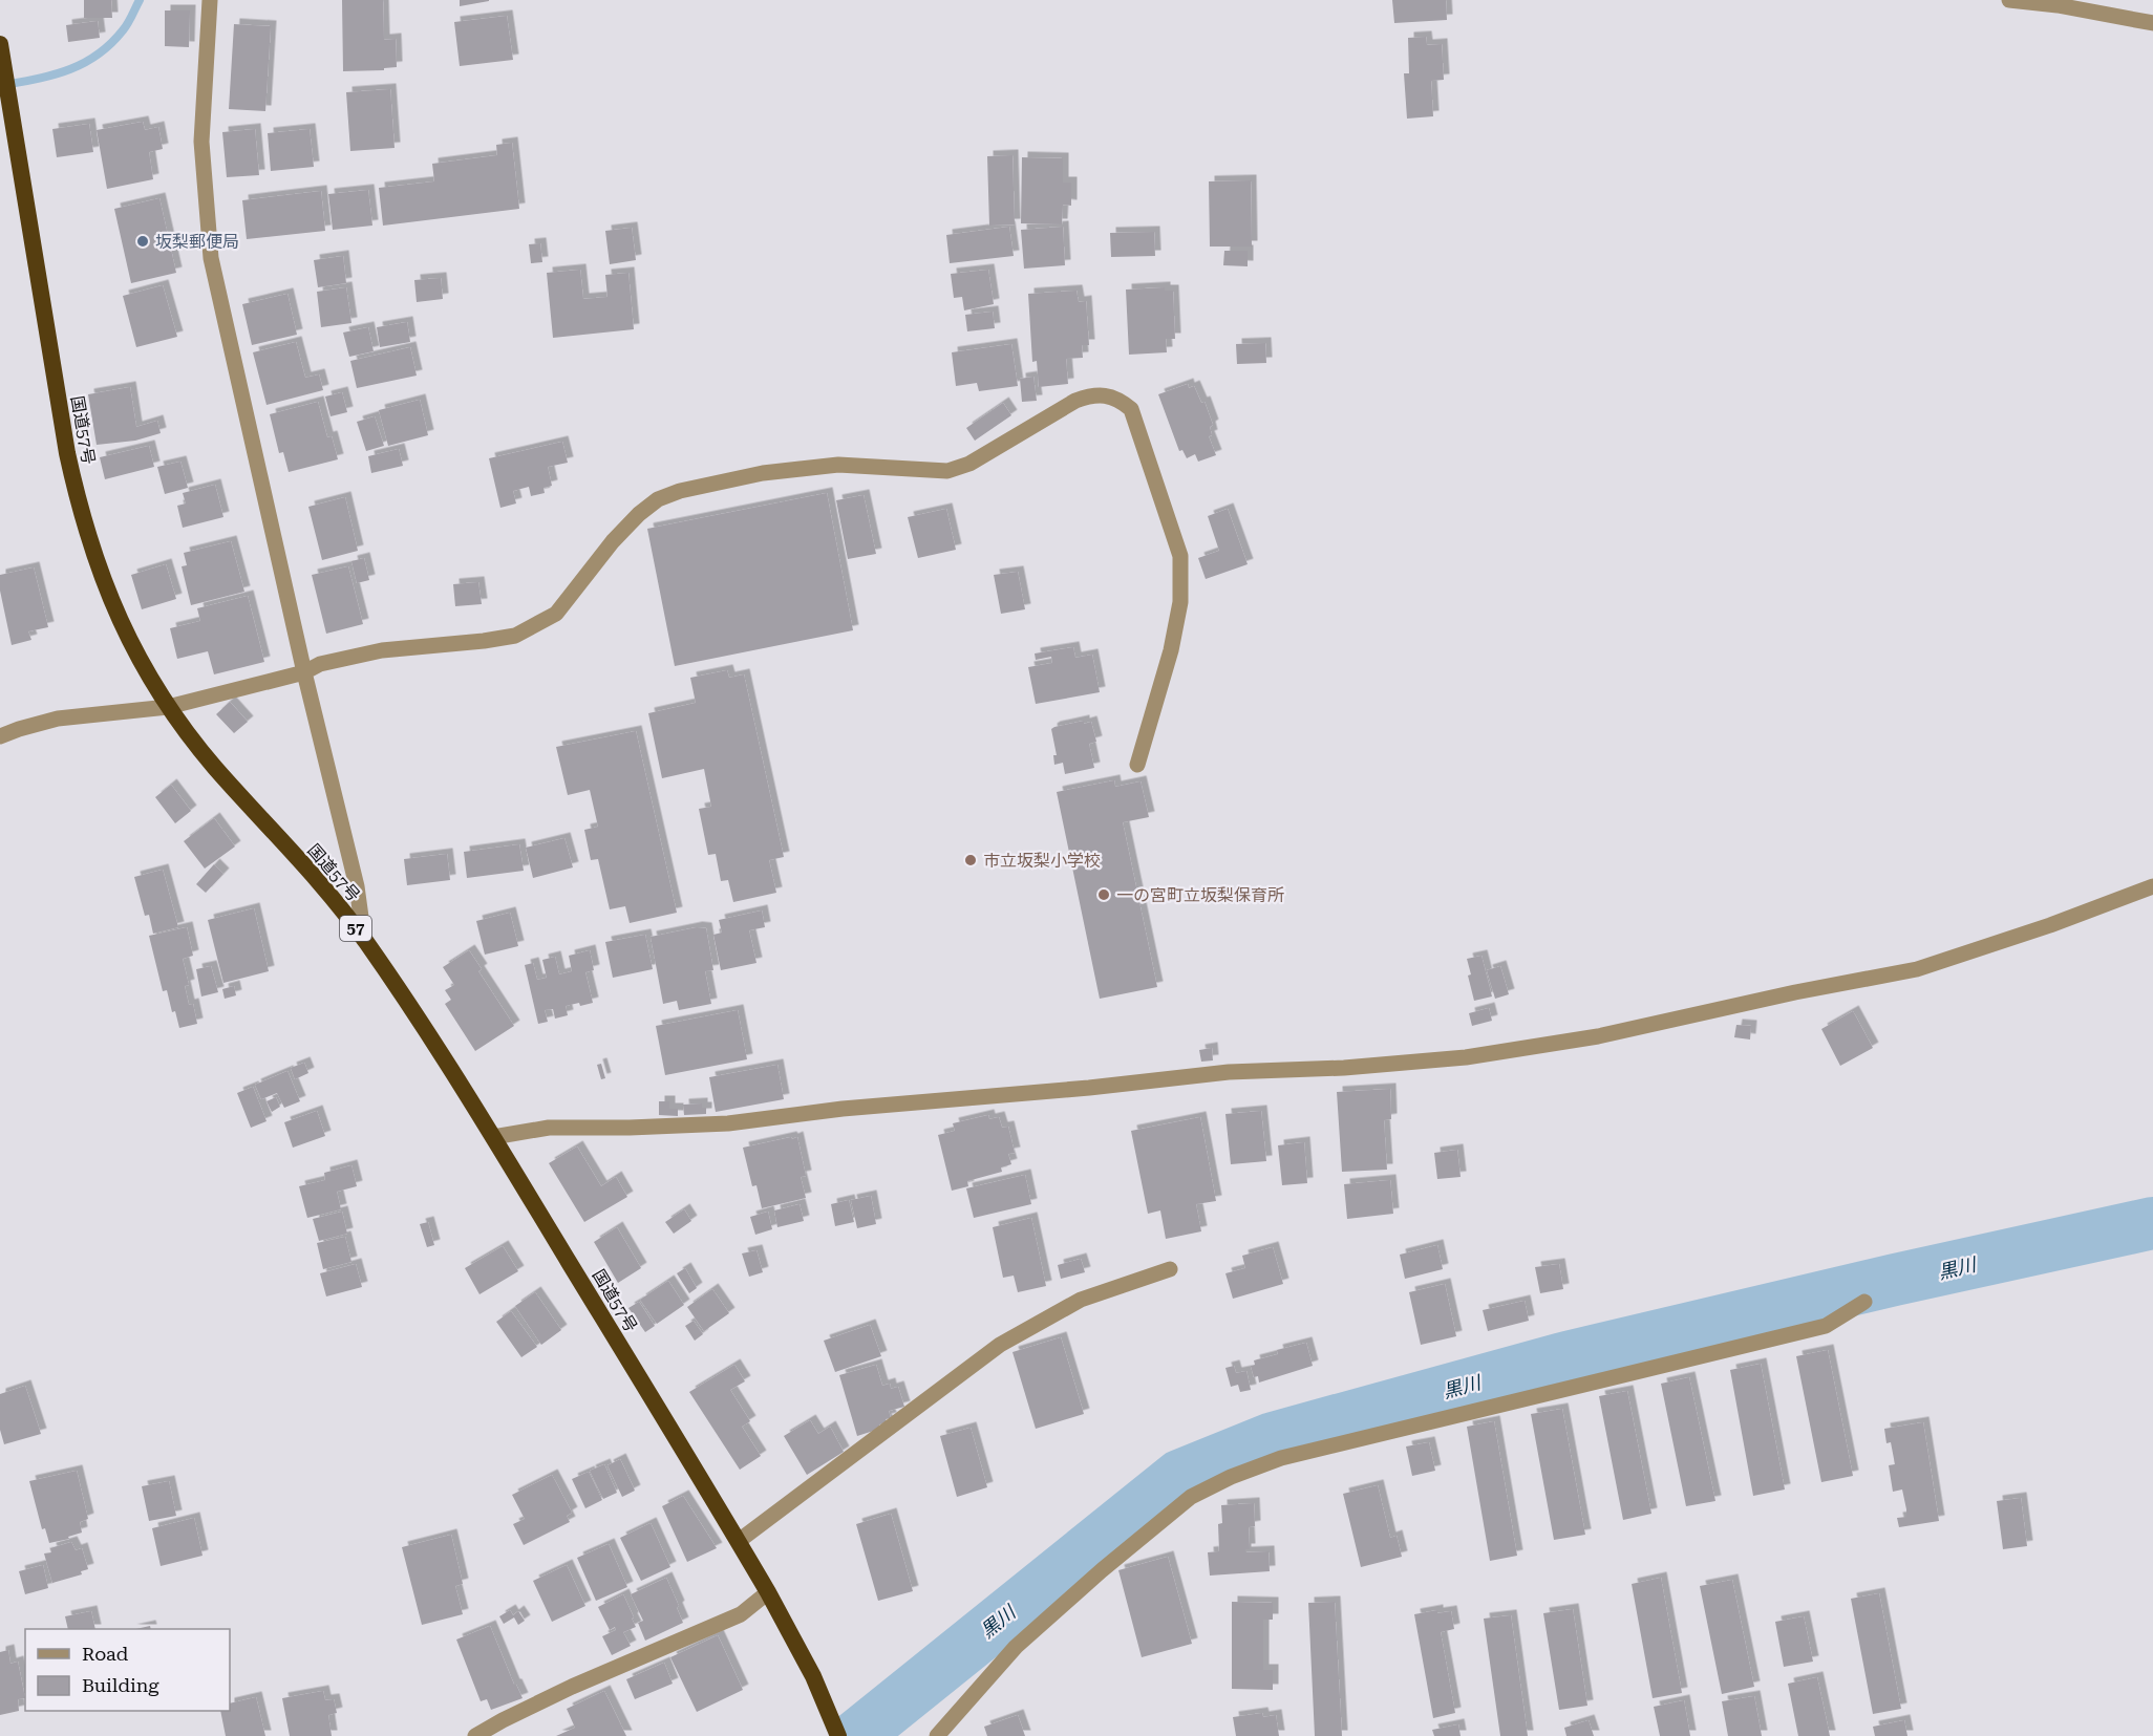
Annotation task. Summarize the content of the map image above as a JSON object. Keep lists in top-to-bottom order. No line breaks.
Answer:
{"streets":{"highway":["国道57号","57"]},"water":["黒川"],"places":["坂梨郵便局","市立坂梨小学校","一の宮町立坂梨保育所"],"legend":["Road","Building"]}
